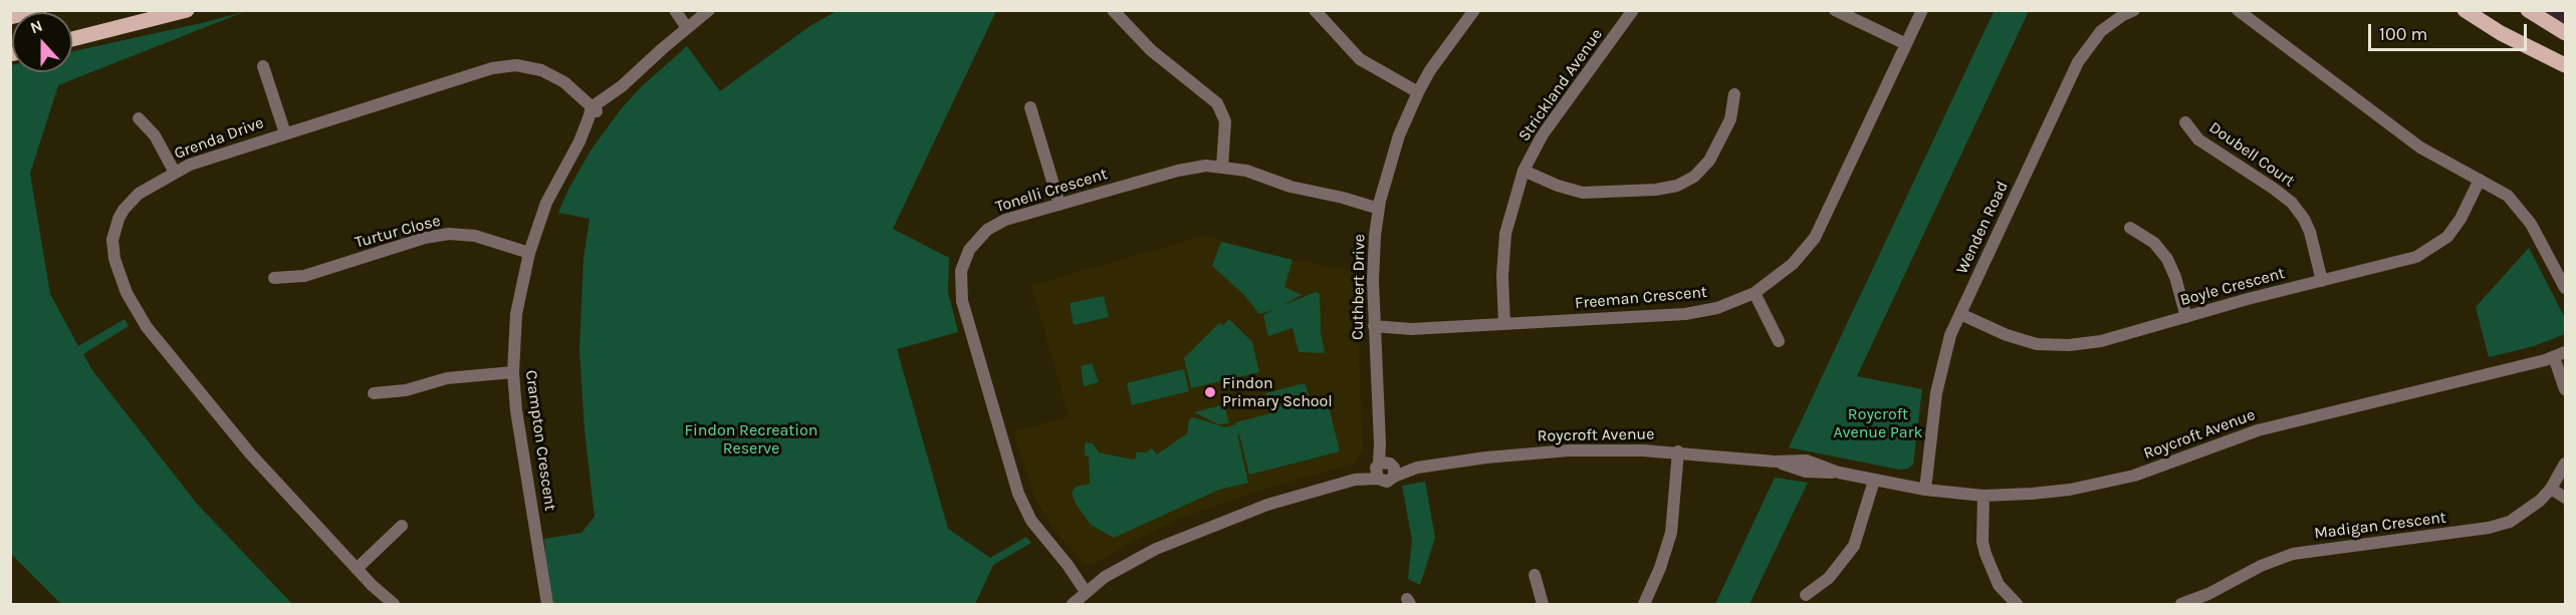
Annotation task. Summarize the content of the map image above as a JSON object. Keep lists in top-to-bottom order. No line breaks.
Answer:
{"streets":{"street":["Strickland Avenue","Grenda Drive","Doubell Court","Tonelli Crescent","Wenden Road","Turtur Close","Cuthbert Drive","Boyle Crescent","Freeman Crescent","Roycroft Avenue","Crampton Crescent","Madigan Crescent"]},"crossings":[["Strickland Avenue","Freeman Crescent"],["Grenda Drive","Crampton Crescent"],["Doubell Court","Boyle Crescent"],["Tonelli Crescent","Cuthbert Drive"],["Wenden Road","Boyle Crescent"],["Wenden Road","Roycroft Avenue"],["Turtur Close","Crampton Crescent"],["Cuthbert Drive","Freeman Crescent"],["Cuthbert Drive","Roycroft Avenue"]],"parks":["Roycroft Avenue Park","Findon Recreation Reserve"],"places":["Findon Primary School"],"scale_bar":"100 m","north":"top"}
